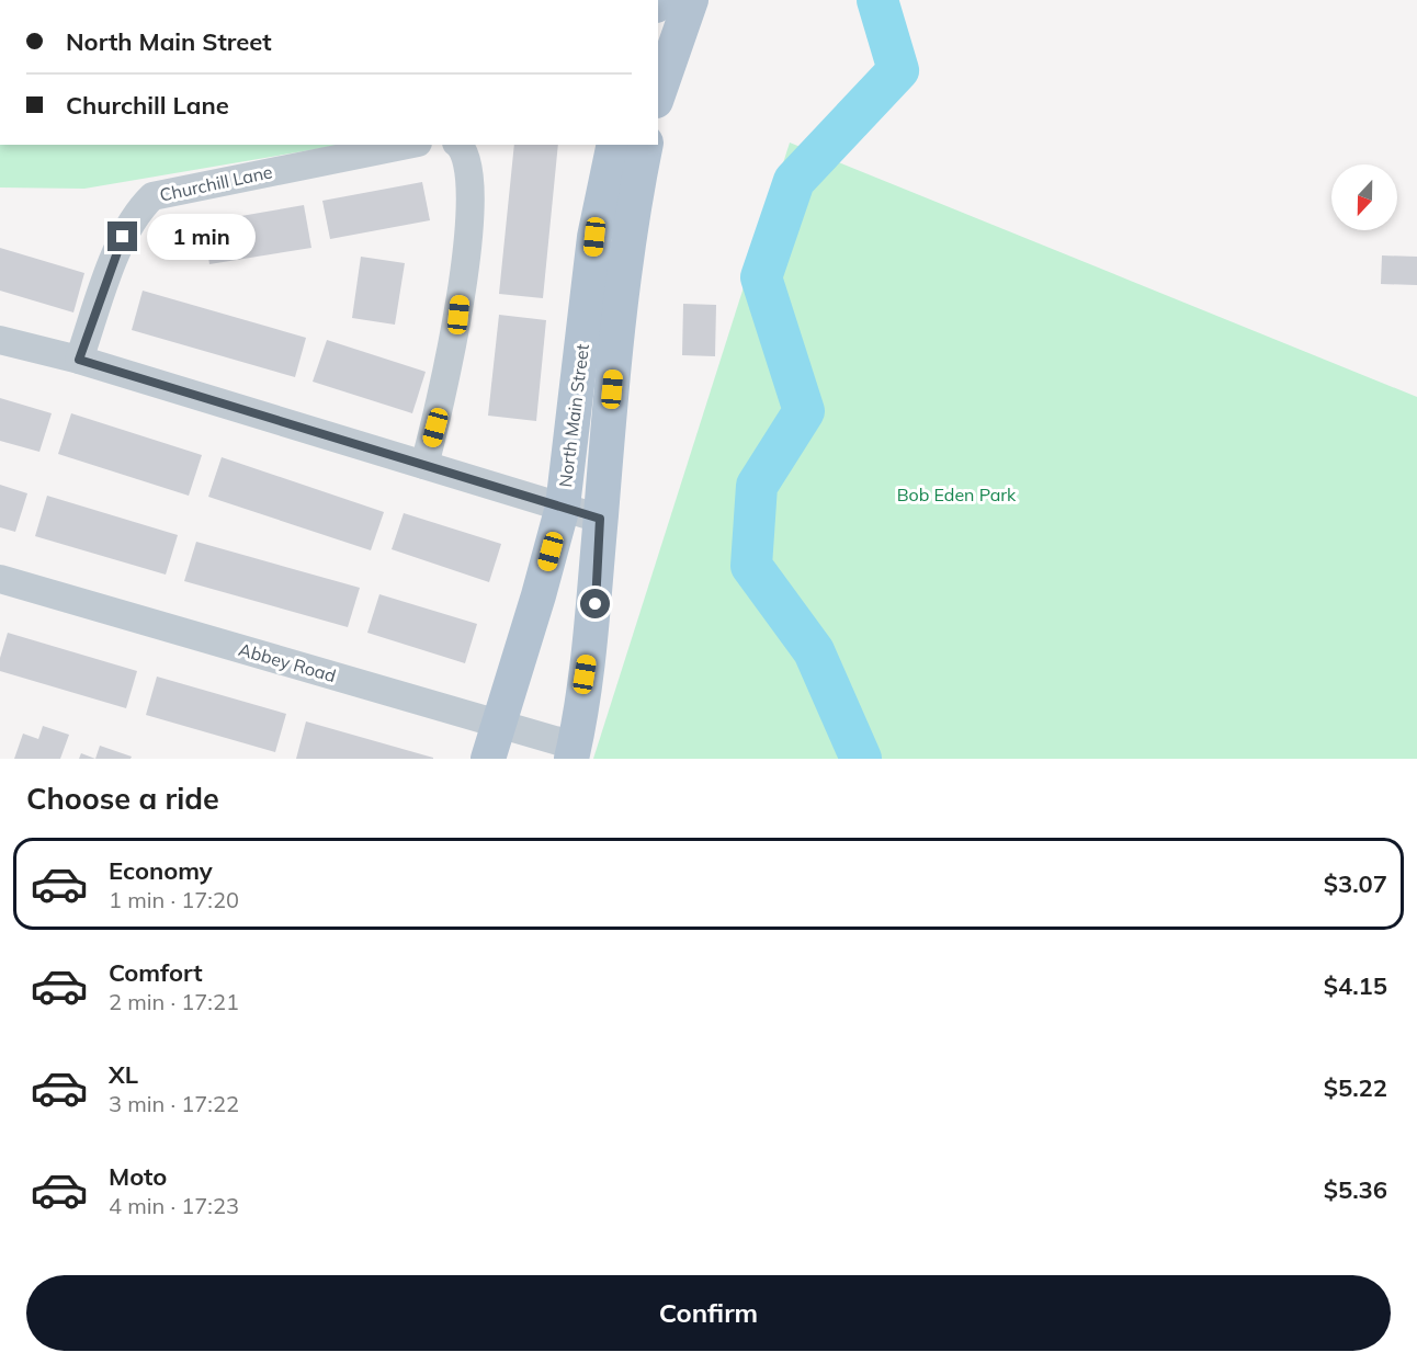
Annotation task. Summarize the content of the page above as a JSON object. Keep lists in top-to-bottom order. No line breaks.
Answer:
{"streets":{"main road":["North Main Street"],"street":["Churchill Lane","Abbey Road"]},"crossings":[["North Main Street","Abbey Road"]],"parks":["Bob Eden Park"],"north":"bottom","page":{"banner":["North Main Street","Churchill Lane"],"bubble":"1 min","heading":"Choose a ride","list":[{"name":"Economy","note":"1 min · 17:20","value":"$3.07"},{"name":"Comfort","note":"2 min · 17:21","value":"$4.15"},{"name":"XL","note":"3 min · 17:22","value":"$5.22"},{"name":"Moto","note":"4 min · 17:23","value":"$5.36"}],"buttons":"Confirm"}}
